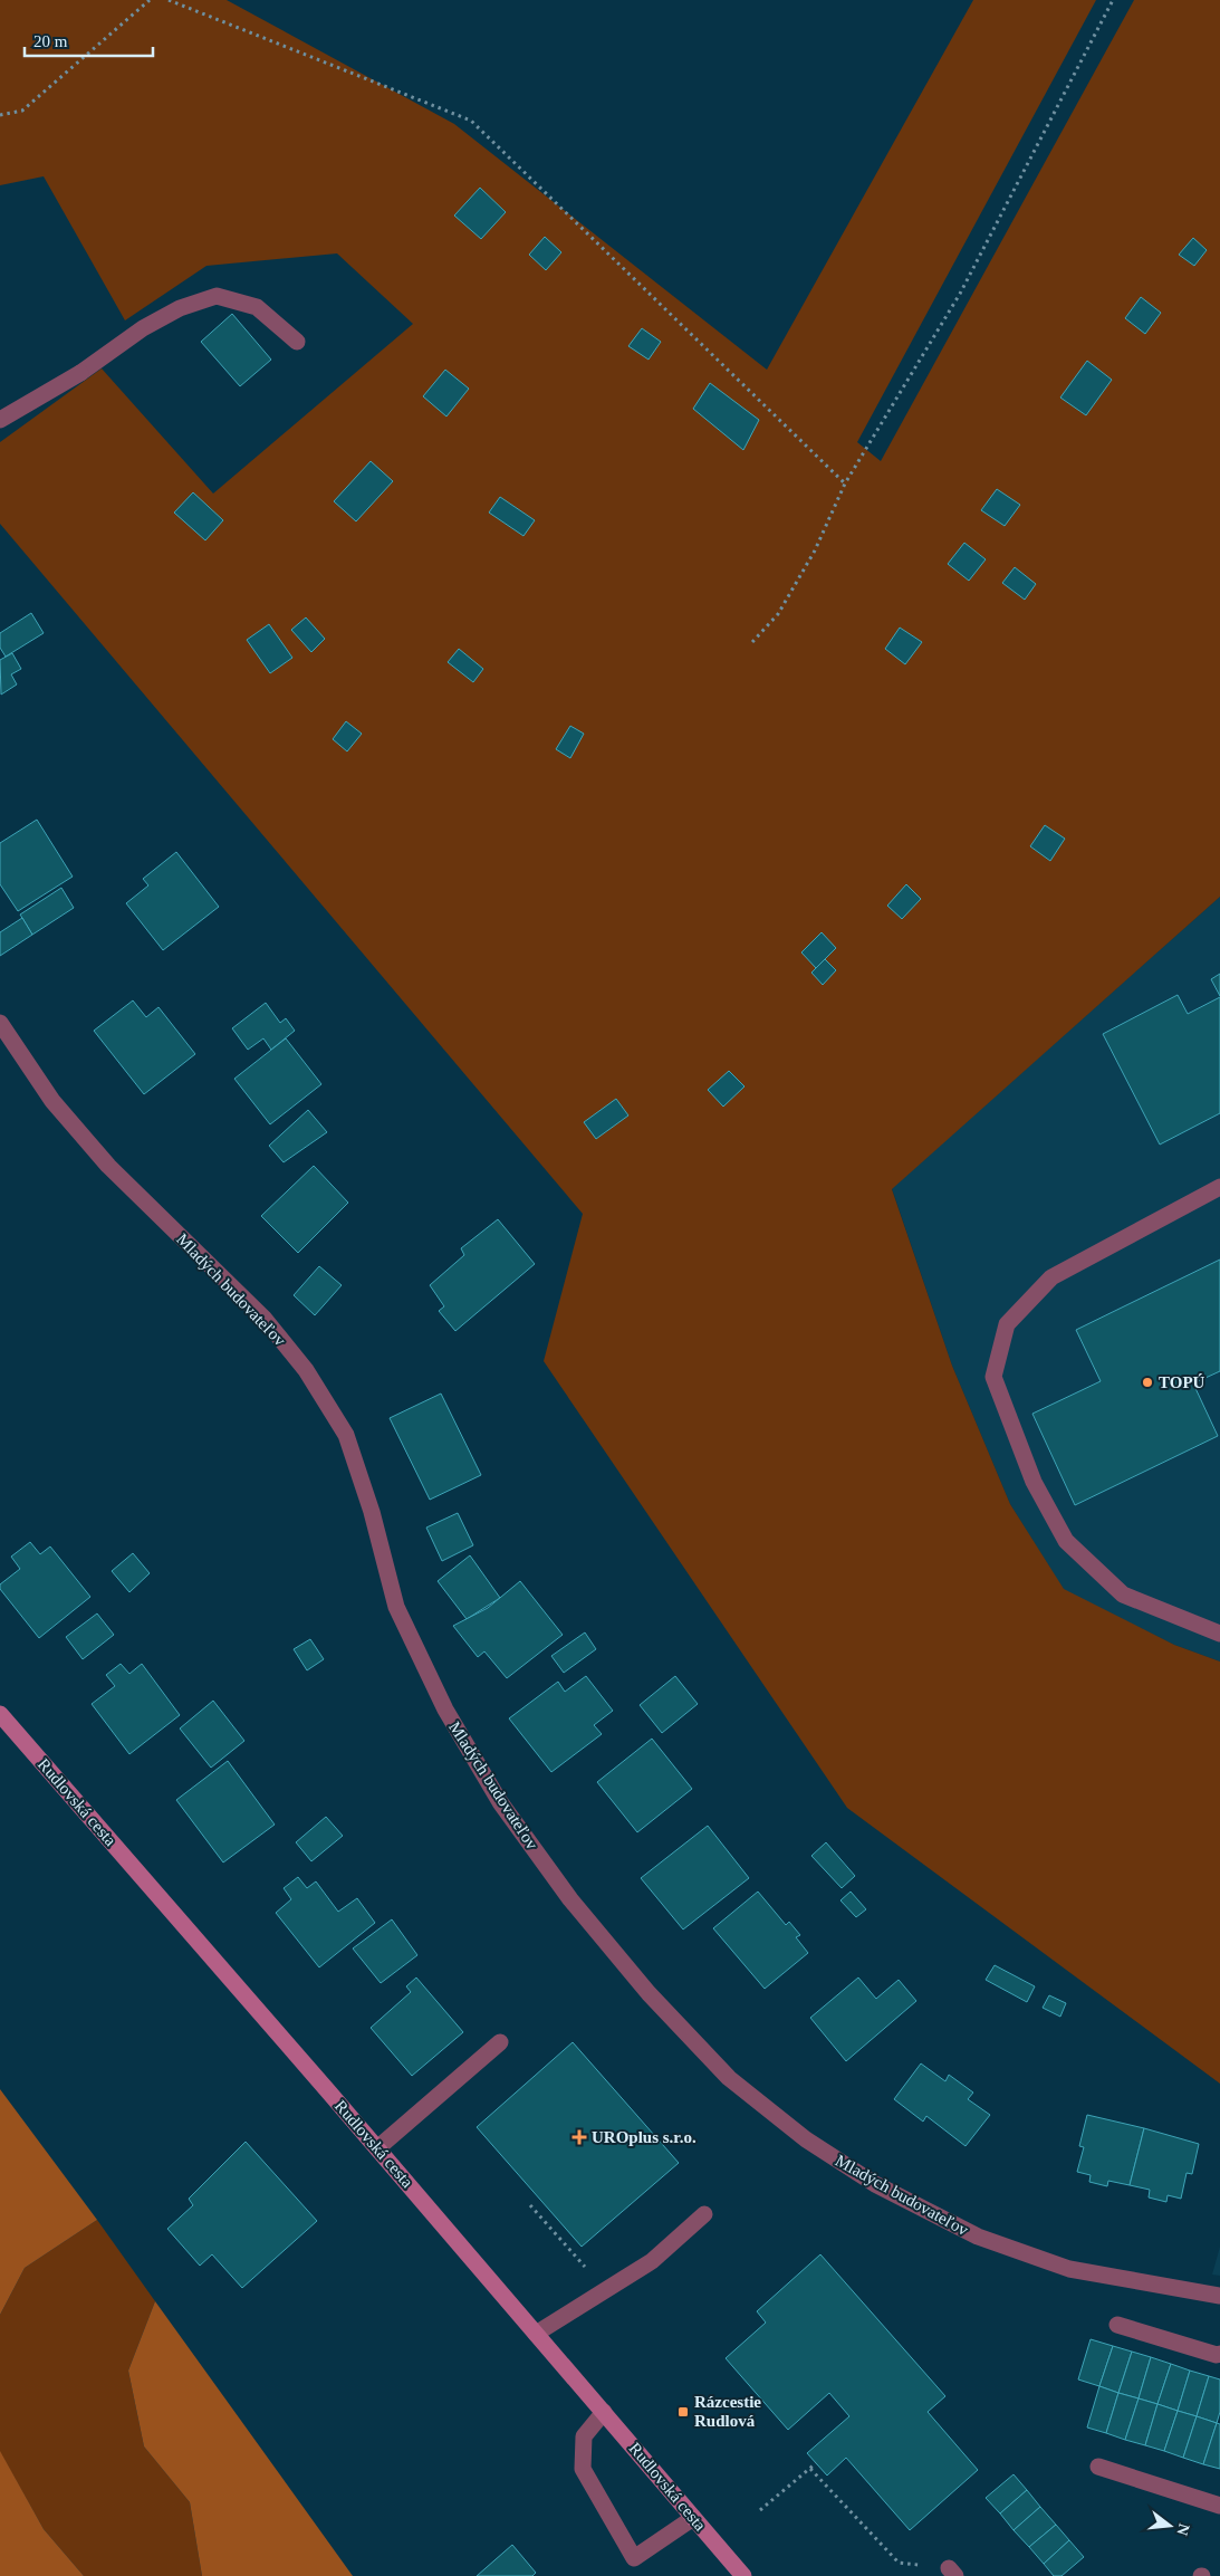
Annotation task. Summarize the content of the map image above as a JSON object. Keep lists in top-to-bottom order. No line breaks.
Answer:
{"streets":{"street":["Mladých budovateľov","Rudlovská cesta"]},"places":{"other":["TOPÚ"],"health":["UROplus s.r.o."],"transit":["Rázcestie Rudlová"]},"scale_bar":"20 m","north":"right"}
